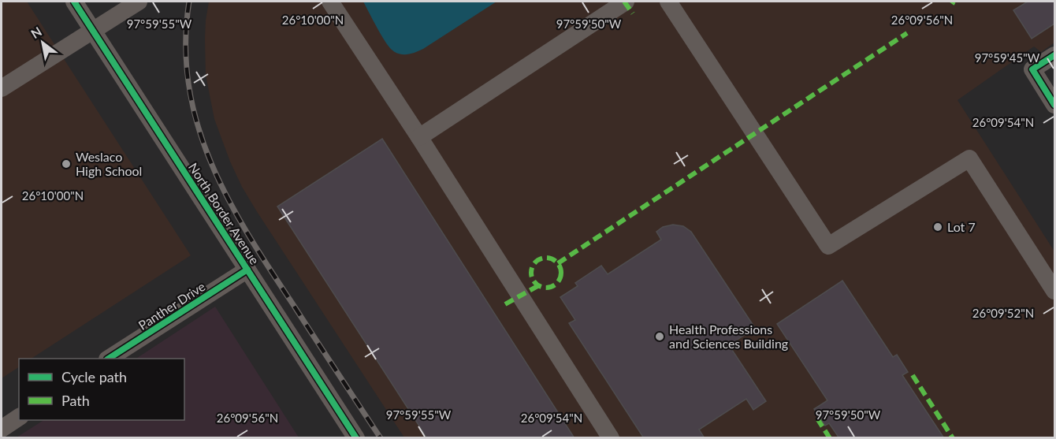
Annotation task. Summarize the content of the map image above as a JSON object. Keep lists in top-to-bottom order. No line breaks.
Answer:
{"streets":{"street":["North Border Avenue","Panther Drive"]},"crossings":[["North Border Avenue","Panther Drive"]],"places":["Weslaco High School","Lot 7","Health Professions and Sciences Building"],"legend":["Cycle path","Path"],"north":"top left","coordinates":["26°10'00\"N","26°09'56\"N","97°59'50\"W","97°59'55\"W","97°59'45\"W","26°09'54\"N","26°09'52\"N"]}
